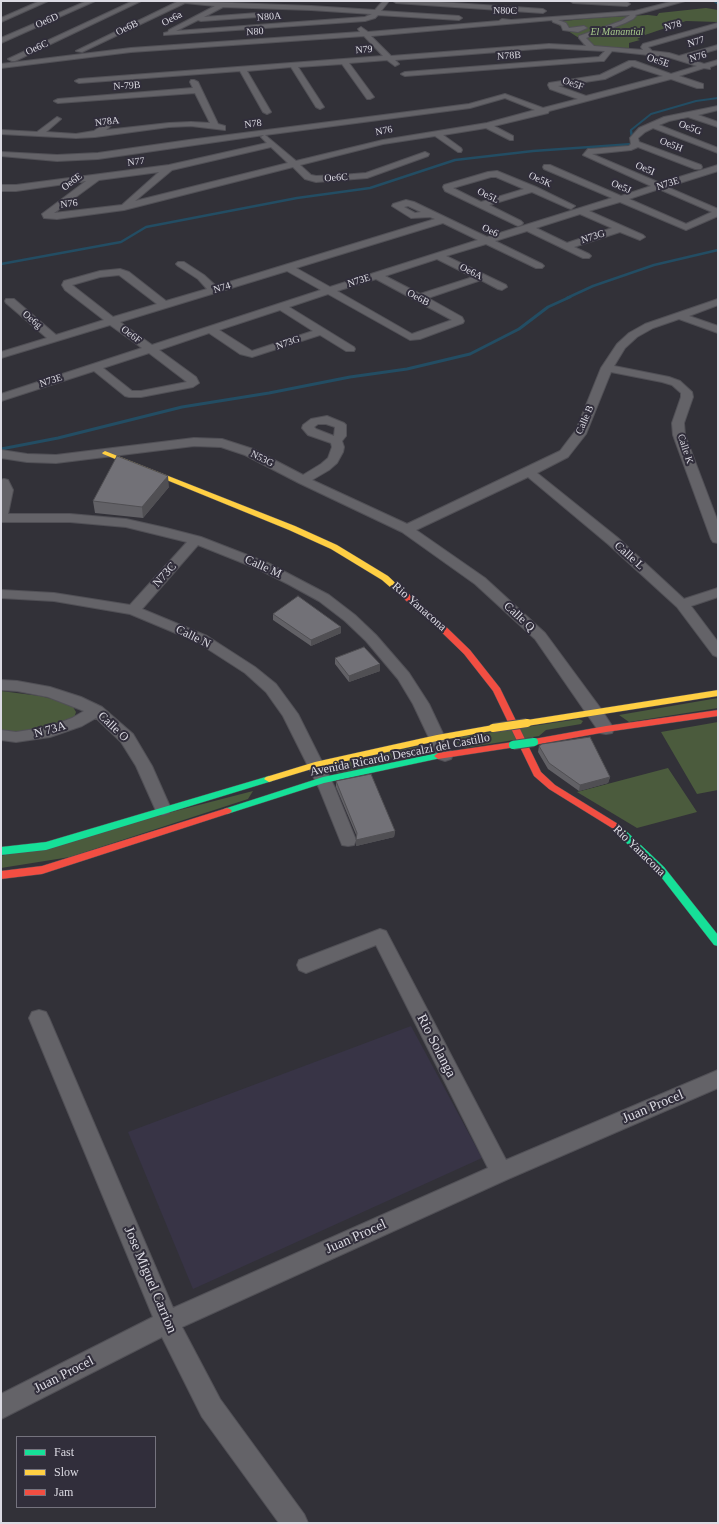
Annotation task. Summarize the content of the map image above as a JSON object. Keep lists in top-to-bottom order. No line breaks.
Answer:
{"streets":{"street":["N80C","N80A","Oe6a","Oe6D","N78","Oe6B","N80","N77","Oe6C","N79","N78B","N76","Oe5E","Oe5F","N-79B","N78A","Oe5G","Oe5H","Oe5I","Oe5K","Oe6E","N73E","Oe5J","Oe5L","Oe6","N73G","Oe6A","N74","Oe6g","Oe6F","Calle B","Calle K","N53G","Calle L","Calle M","N73C","Rio Yanacona","Calle Q","Calle N","Calle O","N 73A","Avenida Ricardo Descalzi del Castillo","Rio Solanga","Juan Procel","Jose Miguel Carrion"]},"crossings":[["N80C","N80A"],["N80C","Oe6a"],["N80C","Oe6B"],["N80C","N80"],["N80A","Oe6a"],["Oe6a","N80"],["N78","Oe6C"],["N78","N79"],["Oe6B","N80"],["Oe6B","N73E"],["N80","Oe6C"],["N77","Oe6C"],["N77","N79"],["N77","Oe6E"],["Oe6C","N76"],["N79","N78B"],["N79","N76"],["N76","Oe5E"],["N76","Oe5F"],["N76","Oe6E"],["Oe5E","Oe5F"],["Oe5H","Oe5I"],["Oe5H","N73E"],["Oe5I","N73E"],["Oe5I","Oe5J"],["Oe5K","N73E"],["Oe5K","Oe5L"],["N73E","Oe5J"],["N73E","Oe5L"],["N73E","Oe6"],["N73E","N73G"],["N73E","Oe6A"],["N73E","Oe6F"],["Oe6","N74"],["N74","Oe6g"],["N74","Oe6F"],["Calle B","Calle K"],["Calle B","N53G"],["Calle B","Calle L"],["Calle B","Calle Q"],["N53G","Rio Yanacona"],["N53G","Calle Q"],["Calle M","N73C"],["Calle M","Avenida Ricardo Descalzi del Castillo"],["N73C","Calle N"],["Calle Q","Avenida Ricardo Descalzi del Castillo"],["Calle N","Avenida Ricardo Descalzi del Castillo"],["Calle O","N 73A"],["Calle O","Avenida Ricardo Descalzi del Castillo"],["Rio Solanga","Juan Procel"],["Juan Procel","Jose Miguel Carrion"]],"parks":["El Manantial"],"legend":["Fast","Slow","Jam"]}
